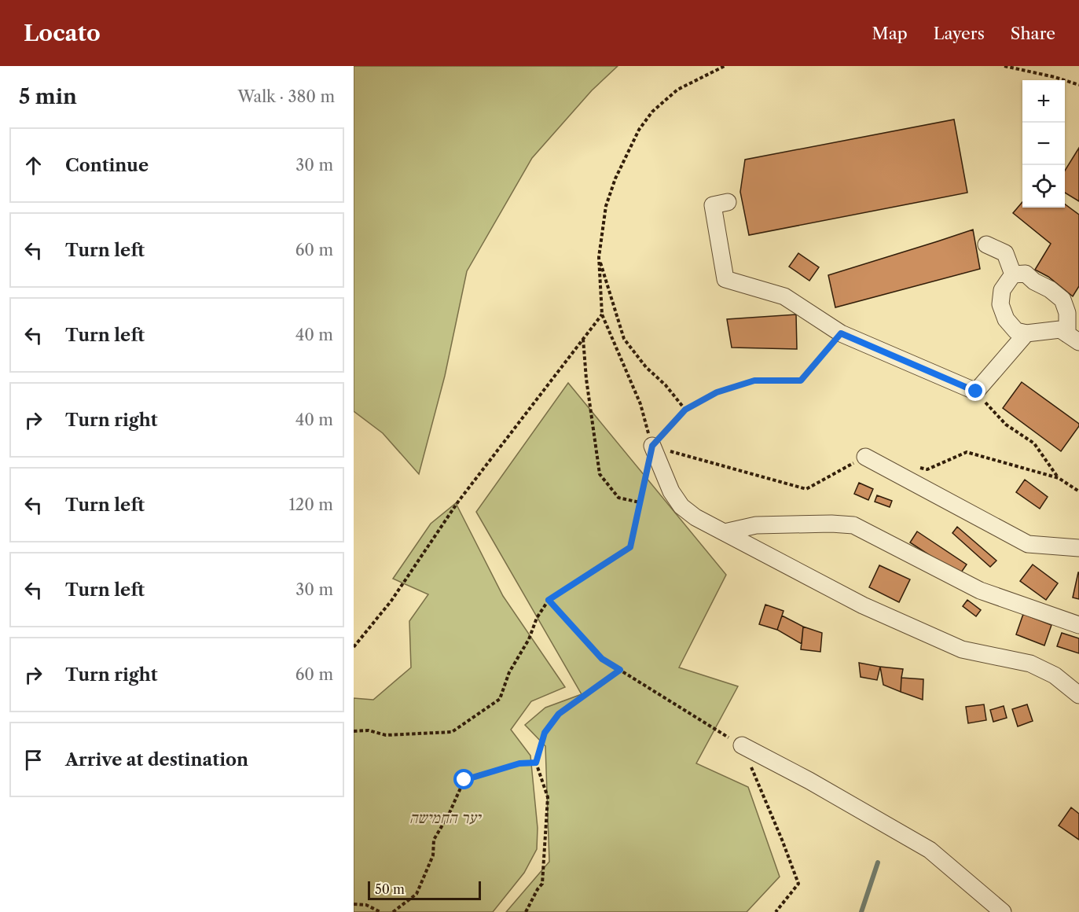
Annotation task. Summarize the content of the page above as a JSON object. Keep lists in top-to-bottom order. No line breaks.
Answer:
{"parks":["יער החמישה"],"scale_bar":"50 m","page":{"header":"Locato","nav":["Map","Layers","Share"],"heading":["5 min","Walk · 380 m"],"map_buttons":["+","−"],"list":[["Continue","30 m"],["Turn left","60 m"],["Turn left","40 m"],["Turn right","40 m"],["Turn left","120 m"],["Turn left","30 m"],["Turn right","60 m"],"Arrive at destination"],"scale":"50 m"}}
